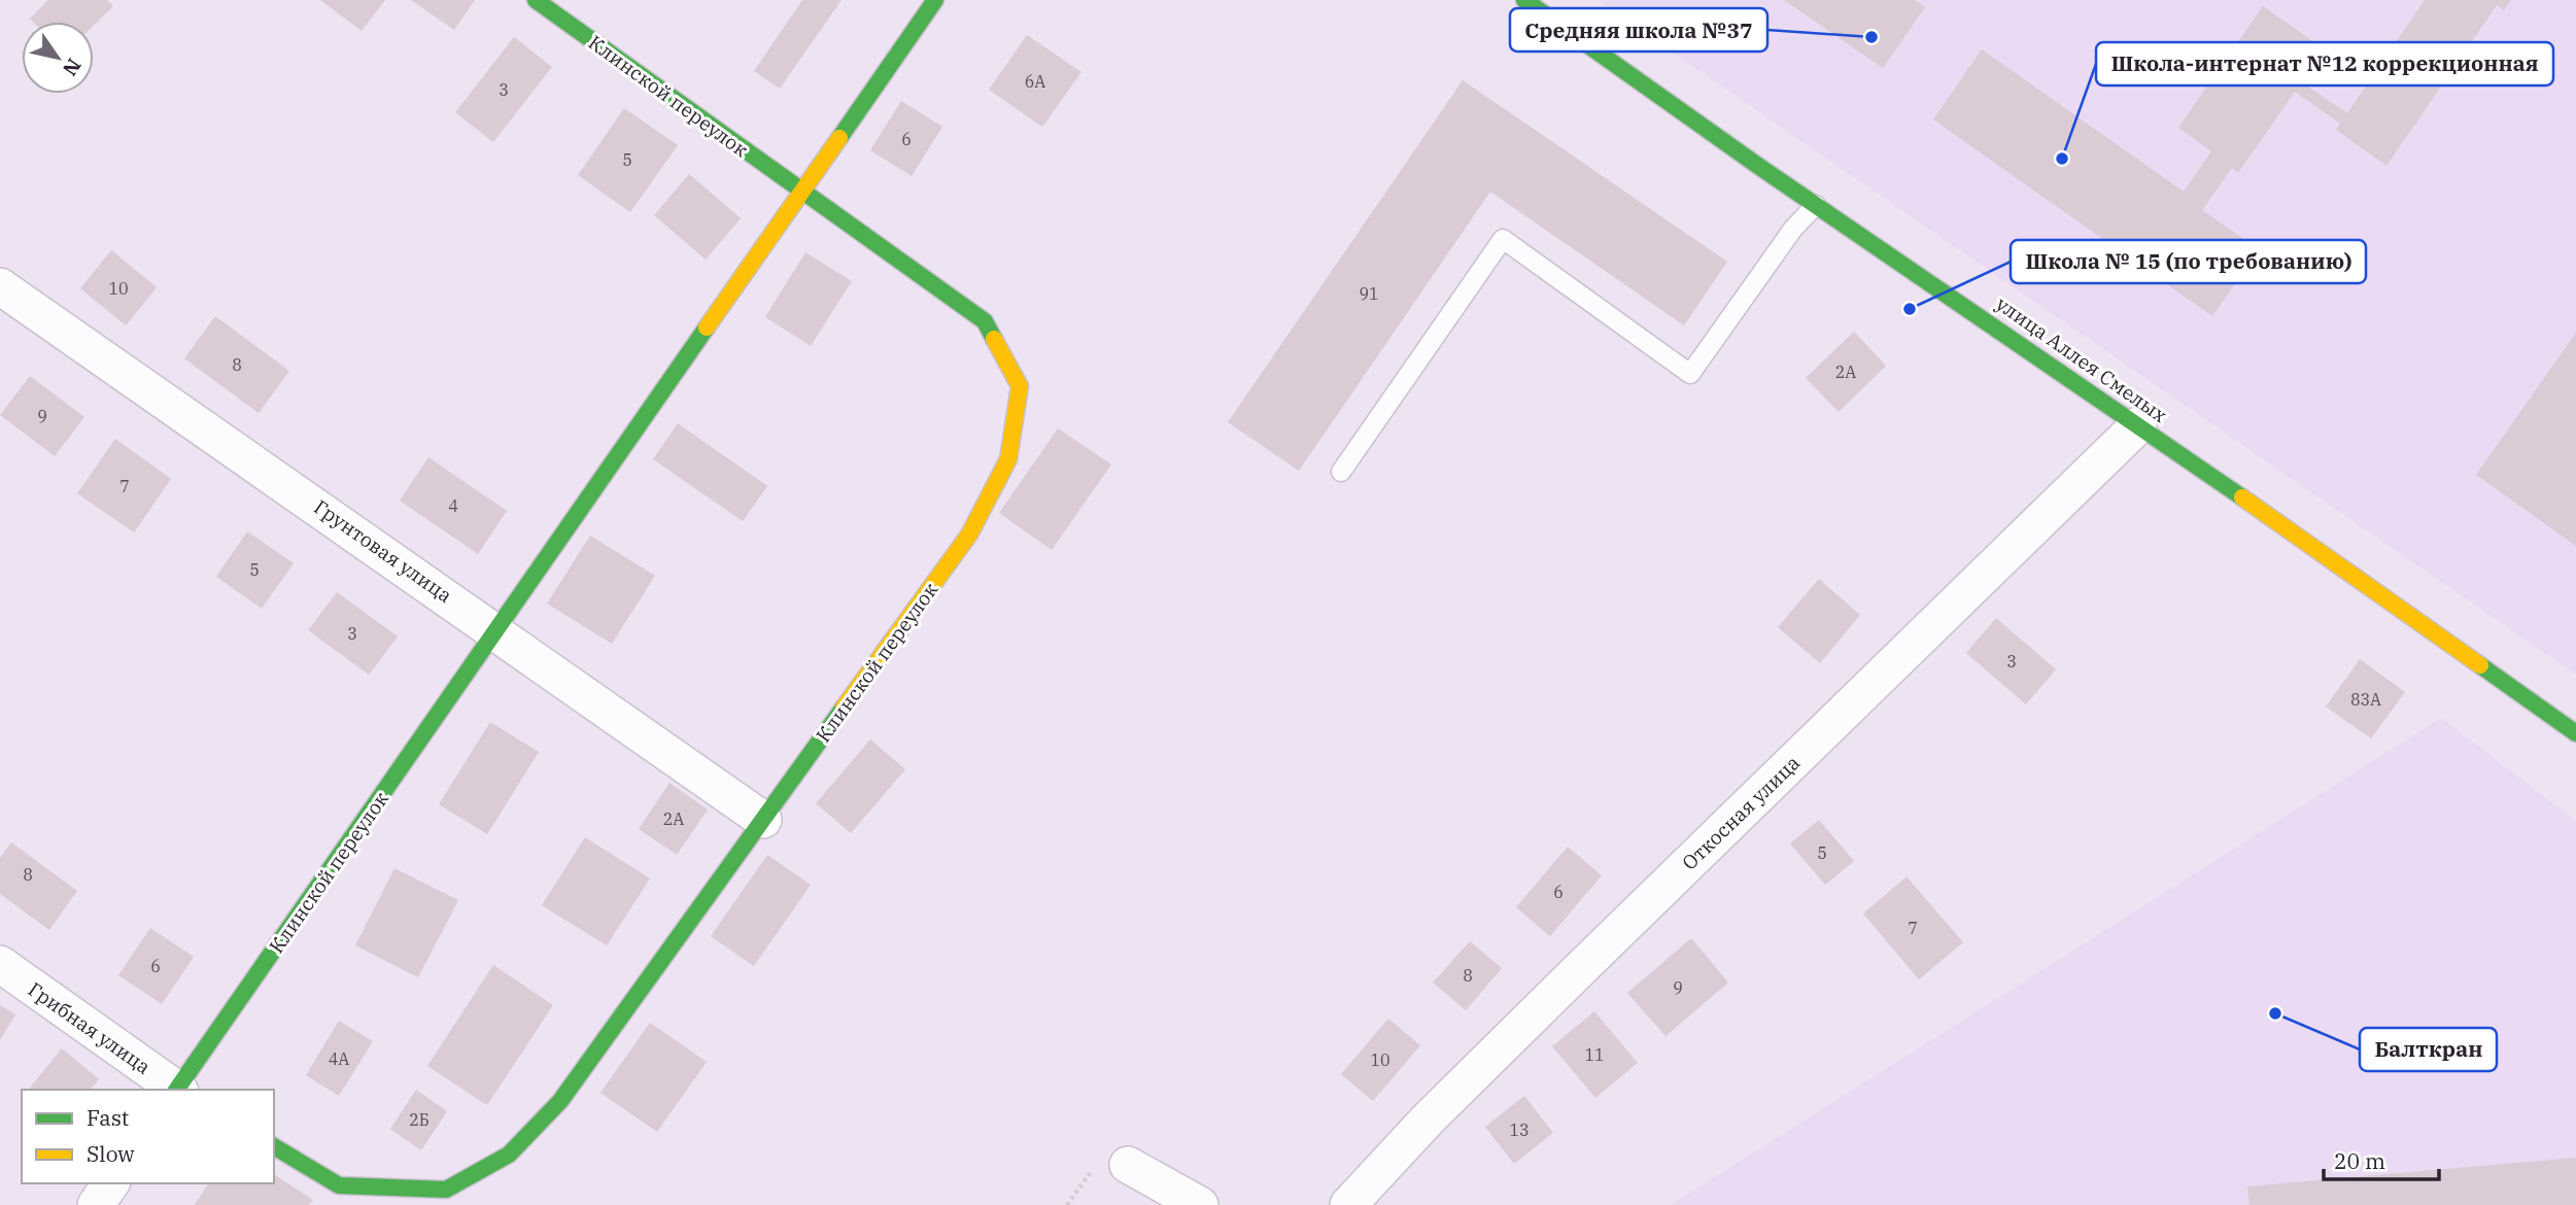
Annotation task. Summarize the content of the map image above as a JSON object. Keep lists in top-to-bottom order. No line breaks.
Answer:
{"streets":{"street":["Клинской переулок","улица Аллея Смелых","Грунтовая улица","Откосная улица","Грибная улица"]},"crossings":[["Клинской переулок","Грунтовая улица"],["улица Аллея Смелых","Откосная улица"]],"places":["Средняя школа №37","Школа-интернат №12 коррекционная","Школа № 15 (по требованию)","Балткран"],"house_numbers":["6А","3","6","5","10","91","8","2А","9","7","4","5","3","3","83А","2А","5","8","6","7","6","8","9","11","4А","10","2Б","13"],"legend":["Fast","Slow"],"scale_bar":"20 m","north":"bottom right"}
